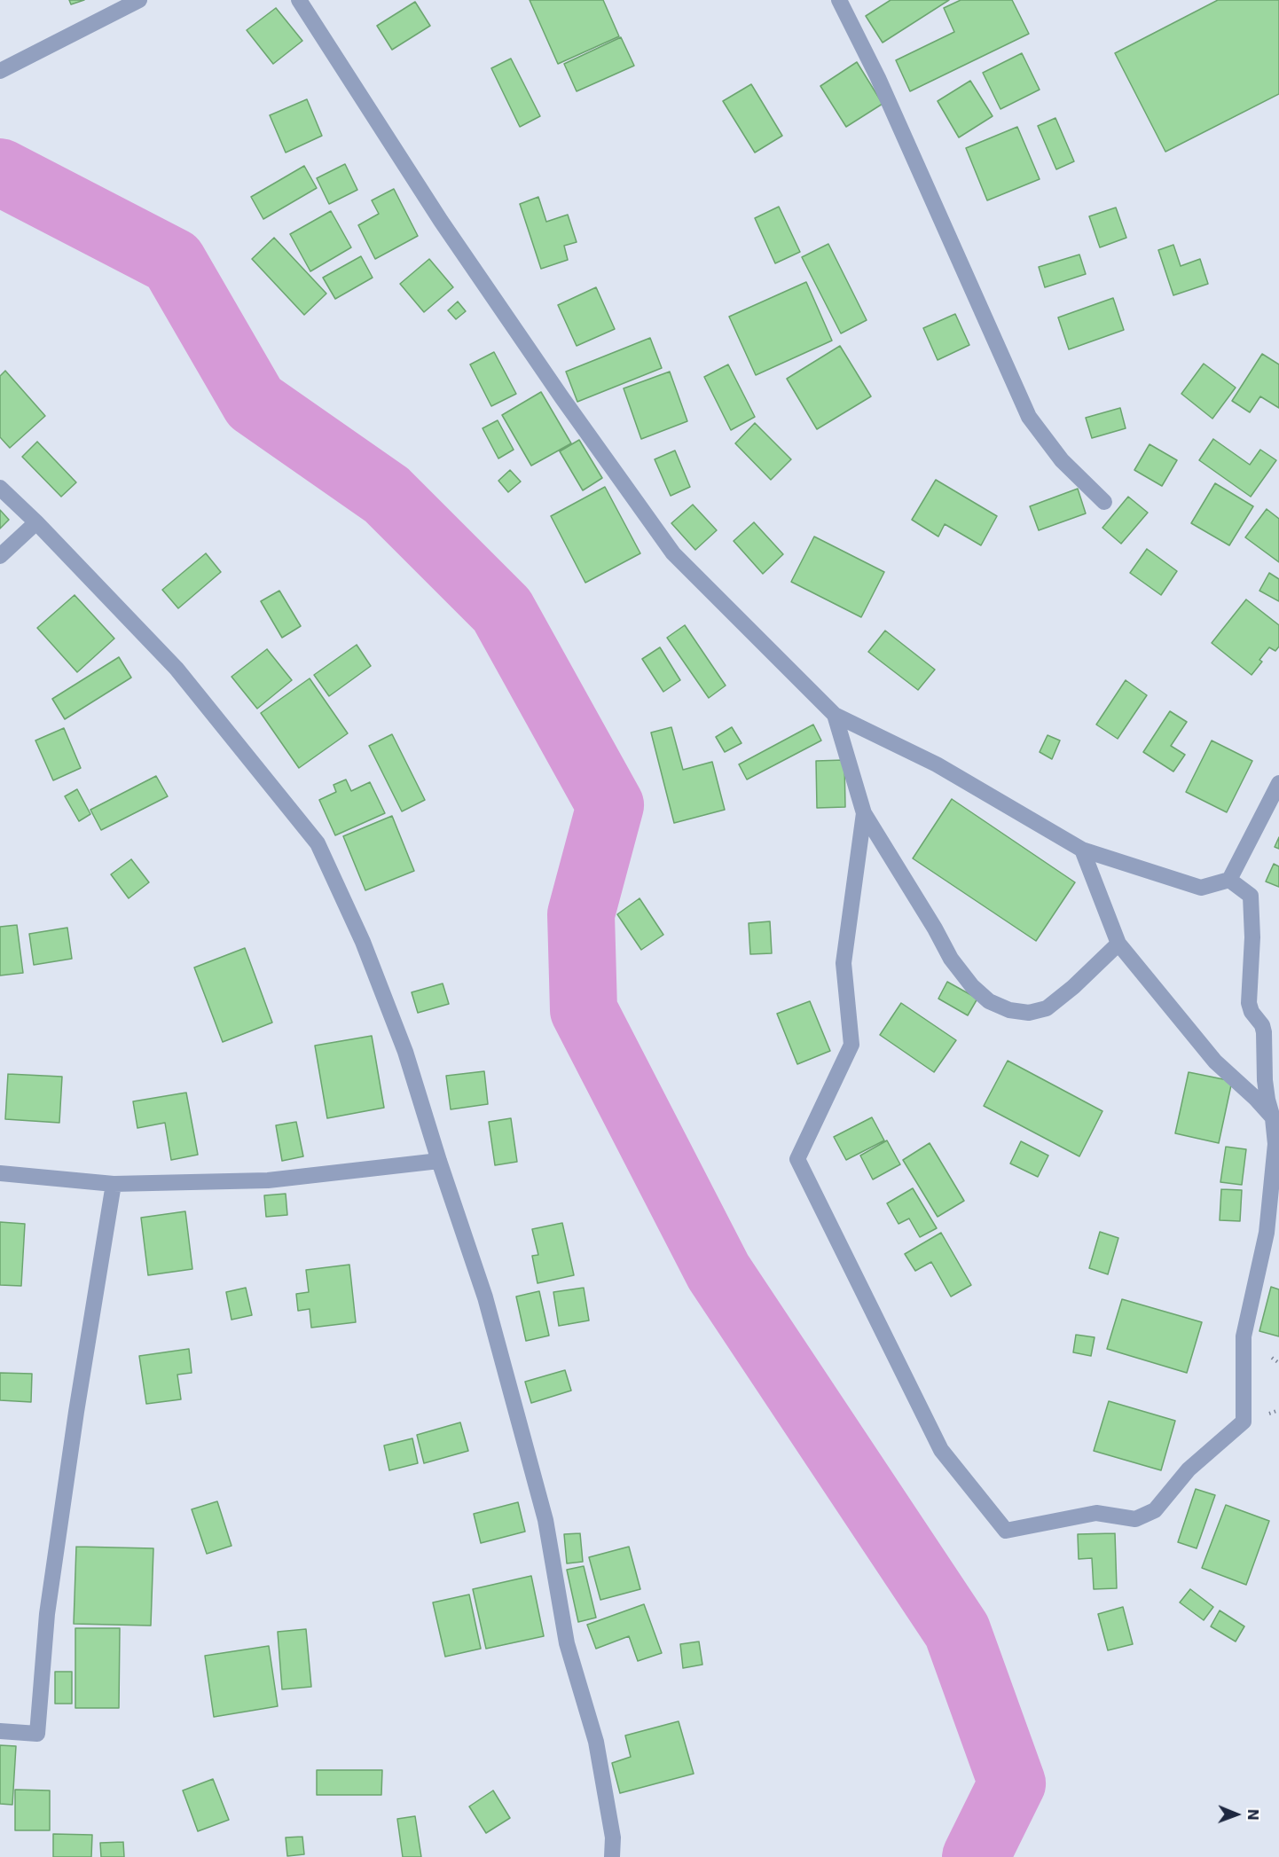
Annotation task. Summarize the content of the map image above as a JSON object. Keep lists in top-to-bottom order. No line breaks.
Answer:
{"north":"right"}
